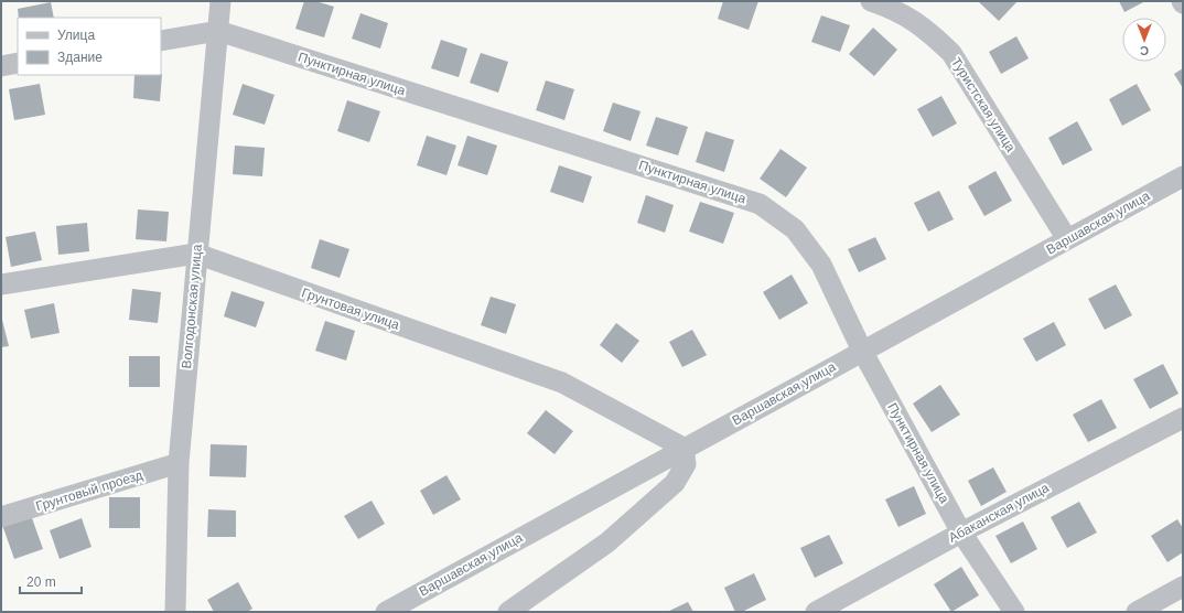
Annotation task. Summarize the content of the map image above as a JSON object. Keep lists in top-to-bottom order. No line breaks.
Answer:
{"streets":{"street":["Пунктирная улица","Туристская улица","Варшавская улица","Волгодонская улица","Грунтовая улица","Грунтовый проезд","Абаканская улица"]},"crossings":[["Пунктирная улица","Варшавская улица"],["Пунктирная улица","Волгодонская улица"],["Пунктирная улица","Абаканская улица"],["Туристская улица","Варшавская улица"],["Варшавская улица","Грунтовая улица"],["Волгодонская улица","Грунтовая улица"],["Волгодонская улица","Грунтовый проезд"]],"legend":["Улица","Здание"],"scale_bar":"20 m","north":"bottom"}
